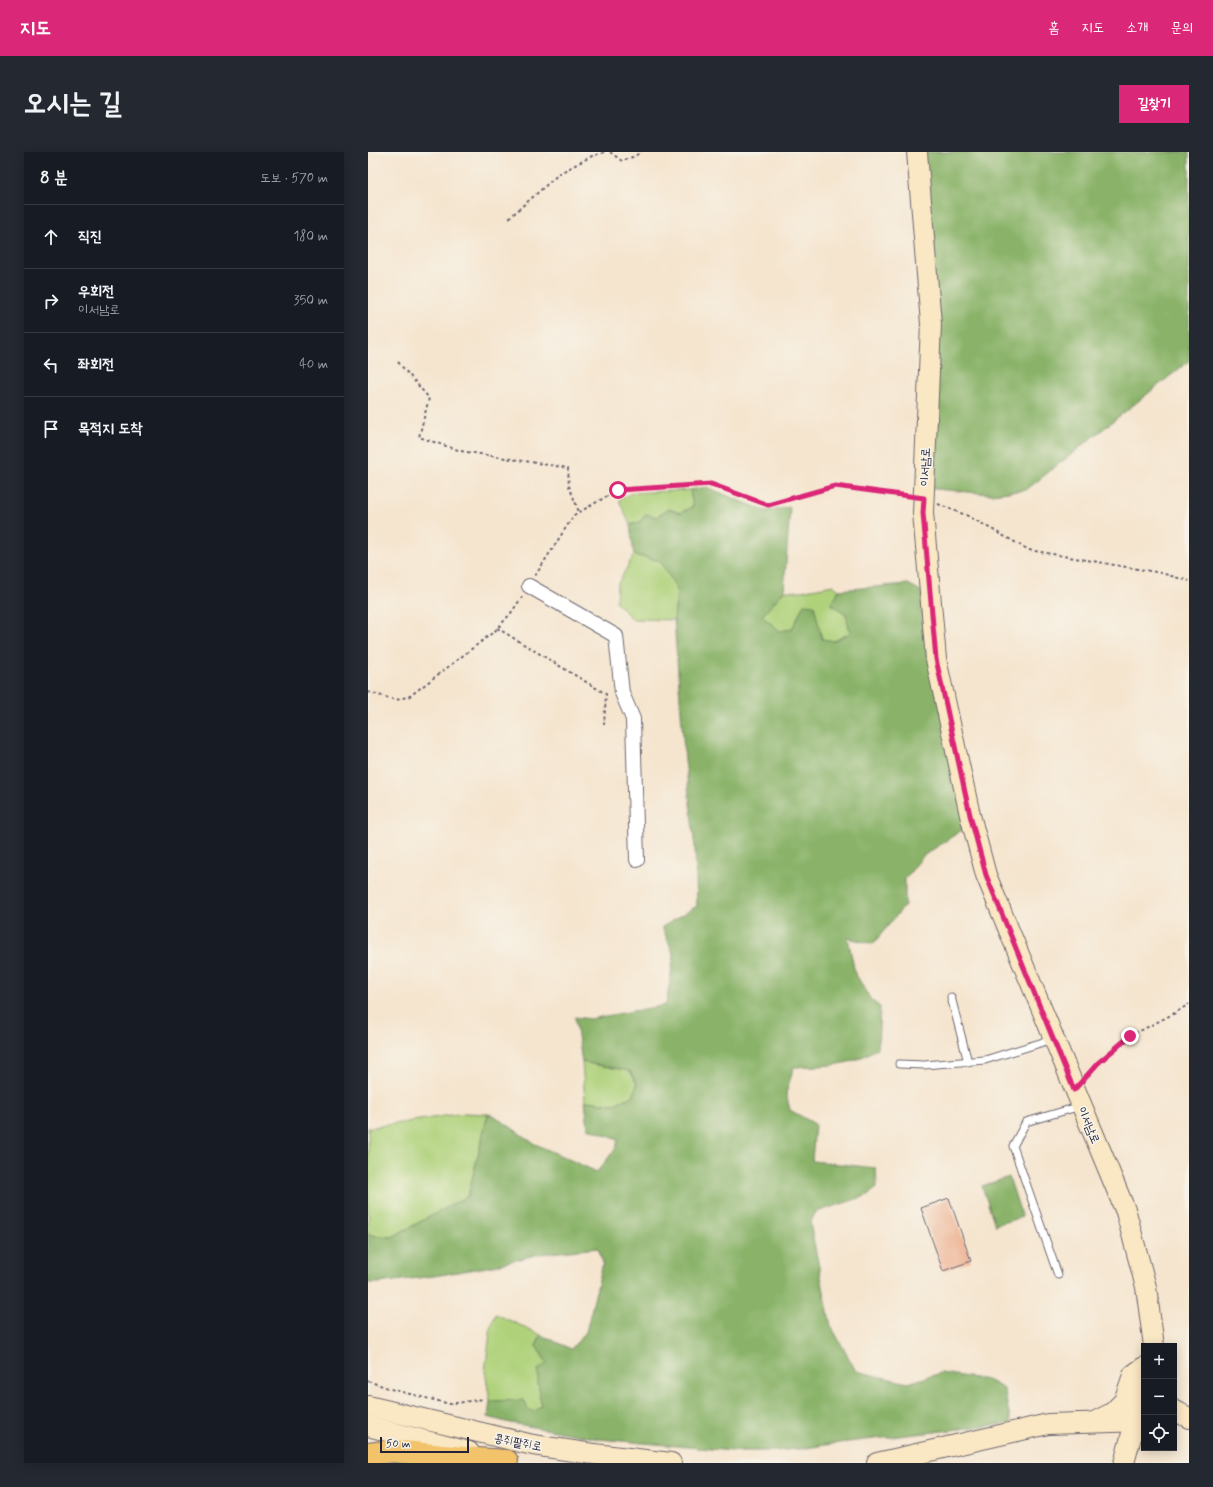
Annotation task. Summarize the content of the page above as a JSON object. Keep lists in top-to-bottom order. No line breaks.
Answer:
{"streets":{"main road":["이서남로","콩쥐팥쥐로"]},"scale_bar":"50 m","page":{"header":"지도","nav":["홈","지도","소개","문의"],"buttons":"길찾기","title":"오시는 길","heading":["8 분","도보 · 570 m"],"list":[["직진","180 m"],["우회전","이서남로","350 m"],["좌회전","40 m"],"목적지 도착"],"map_buttons":["+","−"],"scale":"50 m"}}
